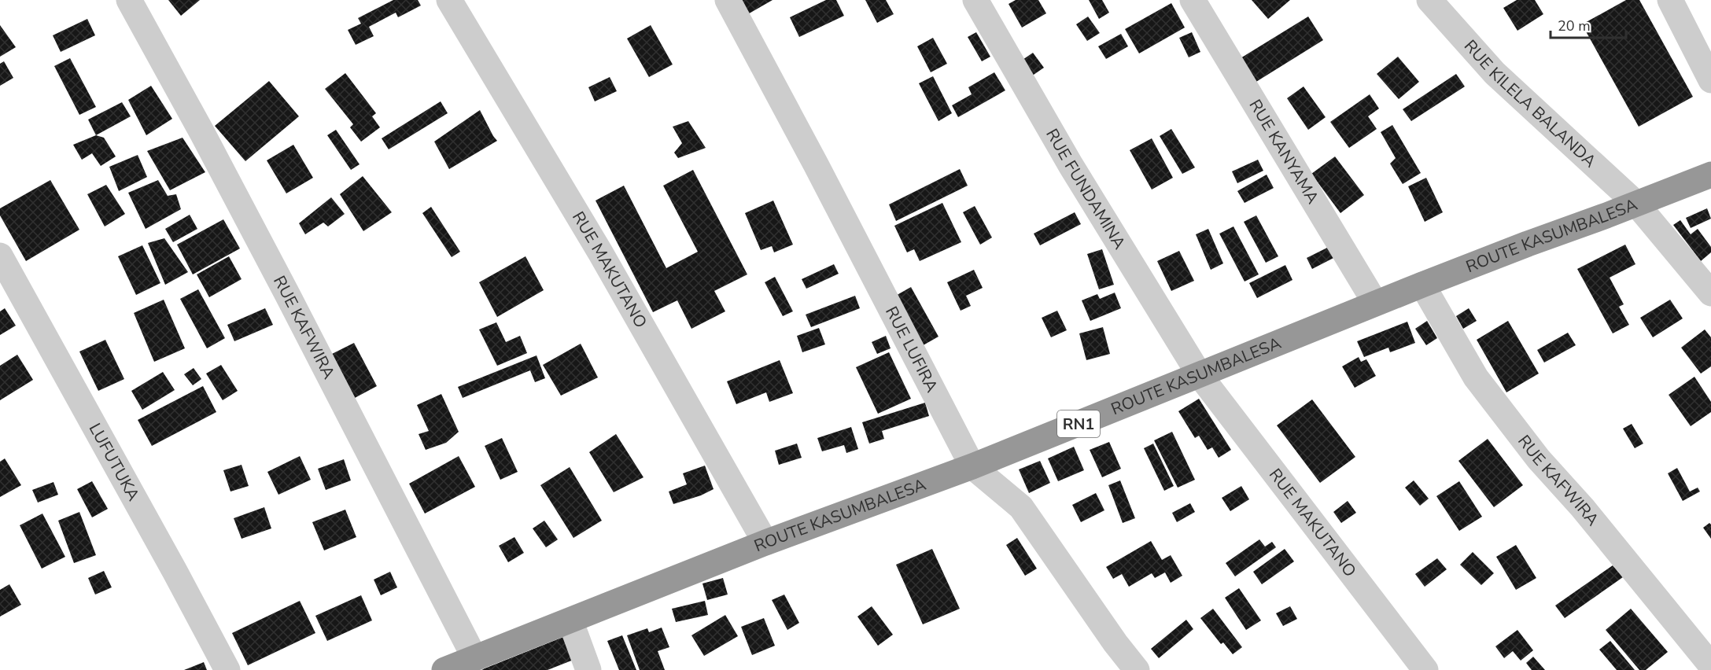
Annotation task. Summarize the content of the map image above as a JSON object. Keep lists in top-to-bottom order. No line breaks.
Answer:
{"streets":{"highway":["ROUTE KASUMBALESA","RN1"],"street":["RUE KILELA BALANDA","RUE KANYAMA","RUE FUNDAMINA","RUE MAKUTANO","RUE KAFWIRA","RUE LUFIRA","LUFUTUKA"]},"crossings":[["RUE KILELA BALANDA","ROUTE KASUMBALESA"],["RUE KANYAMA","ROUTE KASUMBALESA"],["RUE FUNDAMINA","ROUTE KASUMBALESA"],["RUE FUNDAMINA","RUE MAKUTANO"],["ROUTE KASUMBALESA","RUE MAKUTANO"],["ROUTE KASUMBALESA","RUE KAFWIRA"],["ROUTE KASUMBALESA","RUE LUFIRA"]],"scale_bar":"20 m"}
